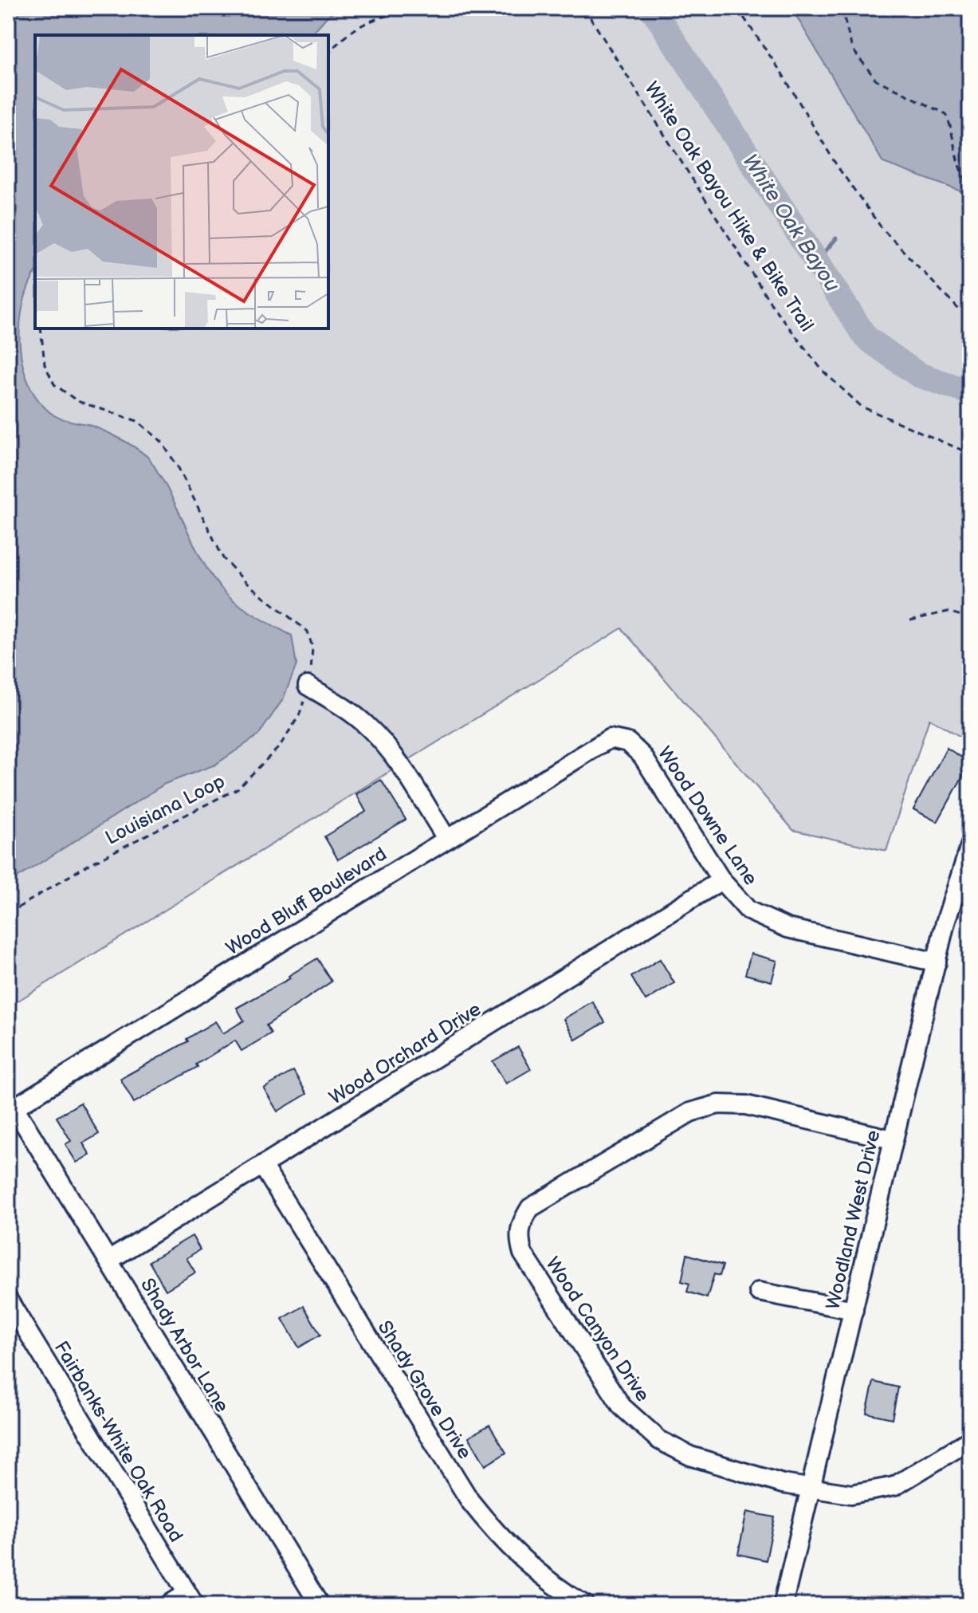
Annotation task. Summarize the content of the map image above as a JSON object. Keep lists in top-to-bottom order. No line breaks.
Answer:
{"streets":{"street":["Wood Downe Lane","Wood Bluff Boulevard","Wood Orchard Drive","Woodland West Drive","Wood Canyon Drive","Shady Arbor Lane","Shady Grove Drive","Fairbanks-White Oak Road"],"path":["White Oak Bayou Hike & Bike Trail","Louisiana Loop"]},"crossings":[["Wood Downe Lane","Wood Bluff Boulevard"],["Wood Downe Lane","Wood Orchard Drive"],["Wood Downe Lane","Woodland West Drive"],["Wood Bluff Boulevard","Shady Arbor Lane"],["Wood Orchard Drive","Shady Arbor Lane"],["Wood Orchard Drive","Shady Grove Drive"],["Woodland West Drive","Wood Canyon Drive"]],"water":["White Oak Bayou"]}
